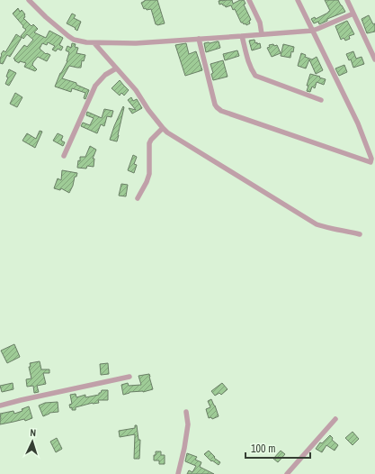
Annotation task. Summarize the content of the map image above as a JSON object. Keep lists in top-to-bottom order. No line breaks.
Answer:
{"scale_bar":"100 m","north":"top"}
